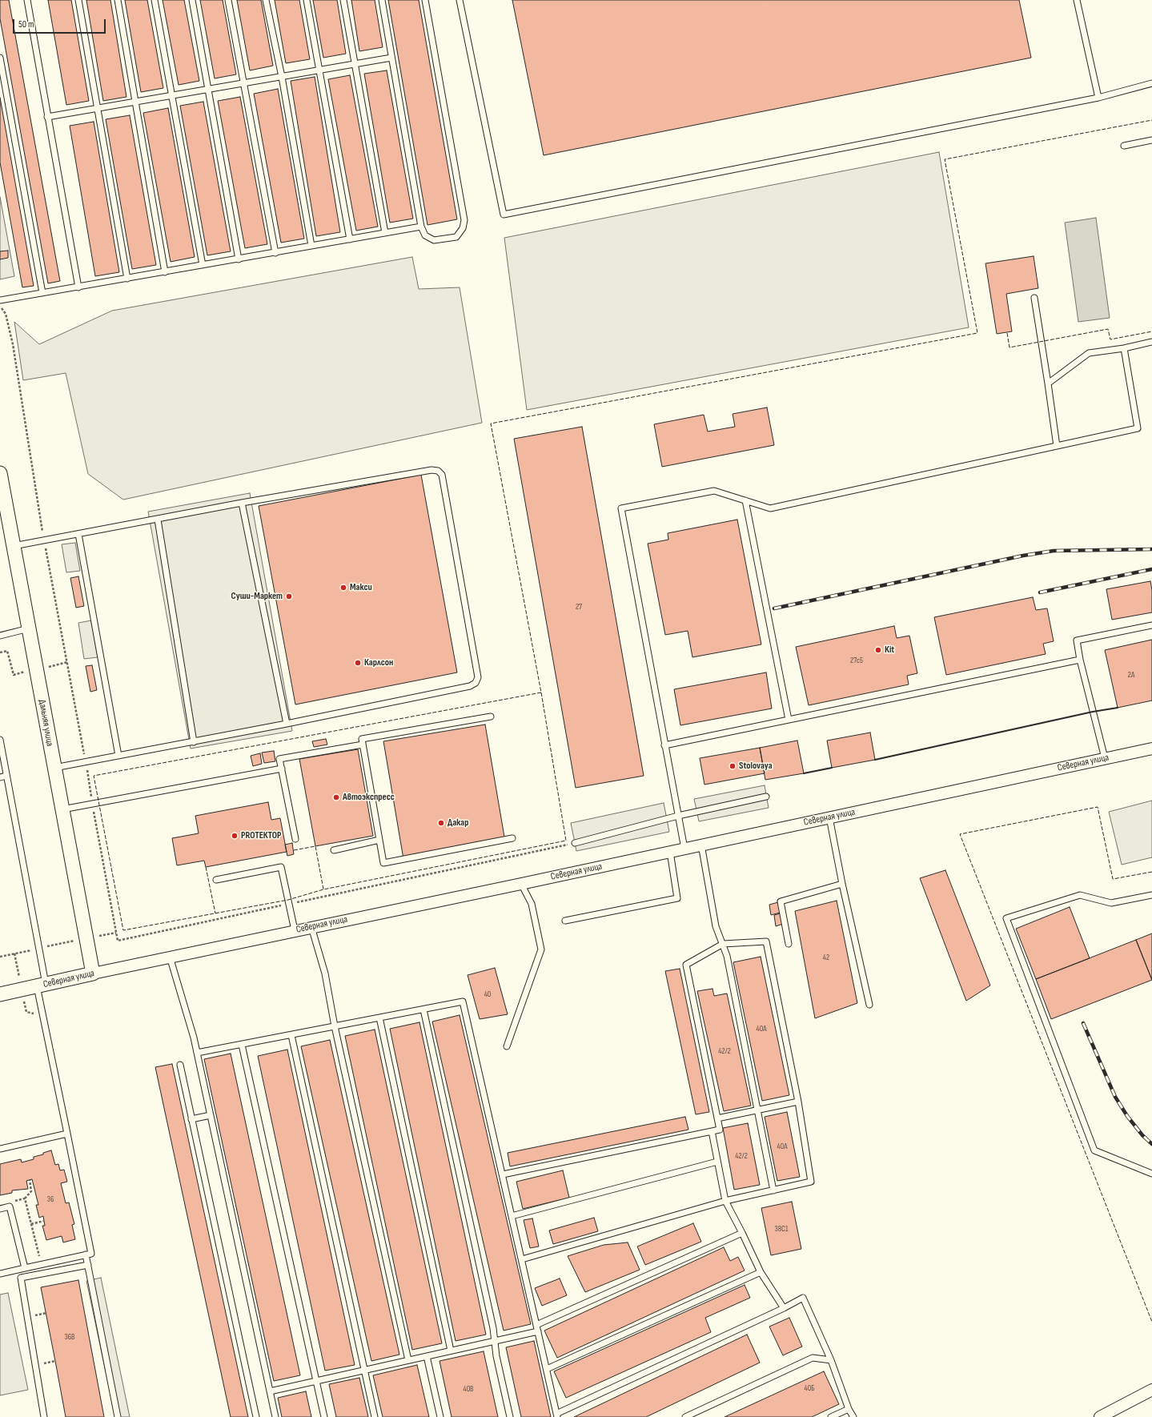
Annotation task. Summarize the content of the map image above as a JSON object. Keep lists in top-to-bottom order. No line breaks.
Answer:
{"streets":{"street":["Дальняя улица","Северная улица"]},"crossings":[["Дальняя улица","Северная улица"]],"places":["Макси","Суши-Маркет","Kit","Карлсон","Stolovaya","Автоэкспресс","Дакар","PROТЕКТОР"],"house_numbers":["27","27с5","2А","42","40","40А","42/2","40А","42/2","36","38С1","36B","40Б","40В"],"scale_bar":"50 m"}
